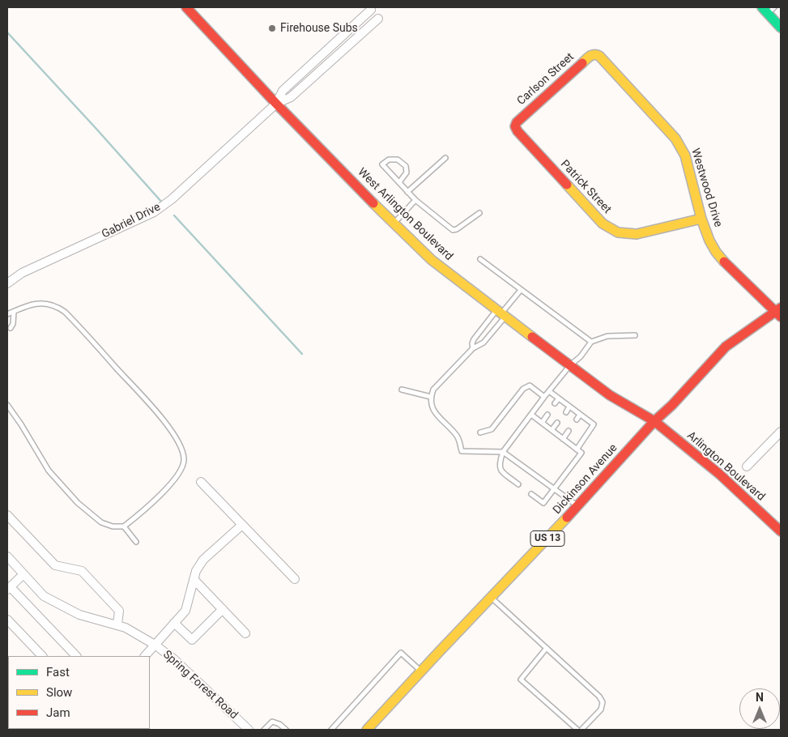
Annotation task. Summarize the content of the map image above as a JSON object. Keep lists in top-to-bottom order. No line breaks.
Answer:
{"streets":{"main road":["Carlson Street","Patrick Street","Westwood Drive","West Arlington Boulevard","Arlington Boulevard","Dickinson Avenue","US 13"],"street":["Gabriel Drive","Spring Forest Road"]},"crossings":[["Carlson Street","Patrick Street"],["Carlson Street","Westwood Drive"],["Patrick Street","Westwood Drive"],["Westwood Drive","Dickinson Avenue"],["West Arlington Boulevard","Gabriel Drive"],["West Arlington Boulevard","Arlington Boulevard"],["West Arlington Boulevard","Dickinson Avenue"],["Arlington Boulevard","Dickinson Avenue"]],"places":["Firehouse Subs"],"legend":["Fast","Slow","Jam"],"north":"top"}
